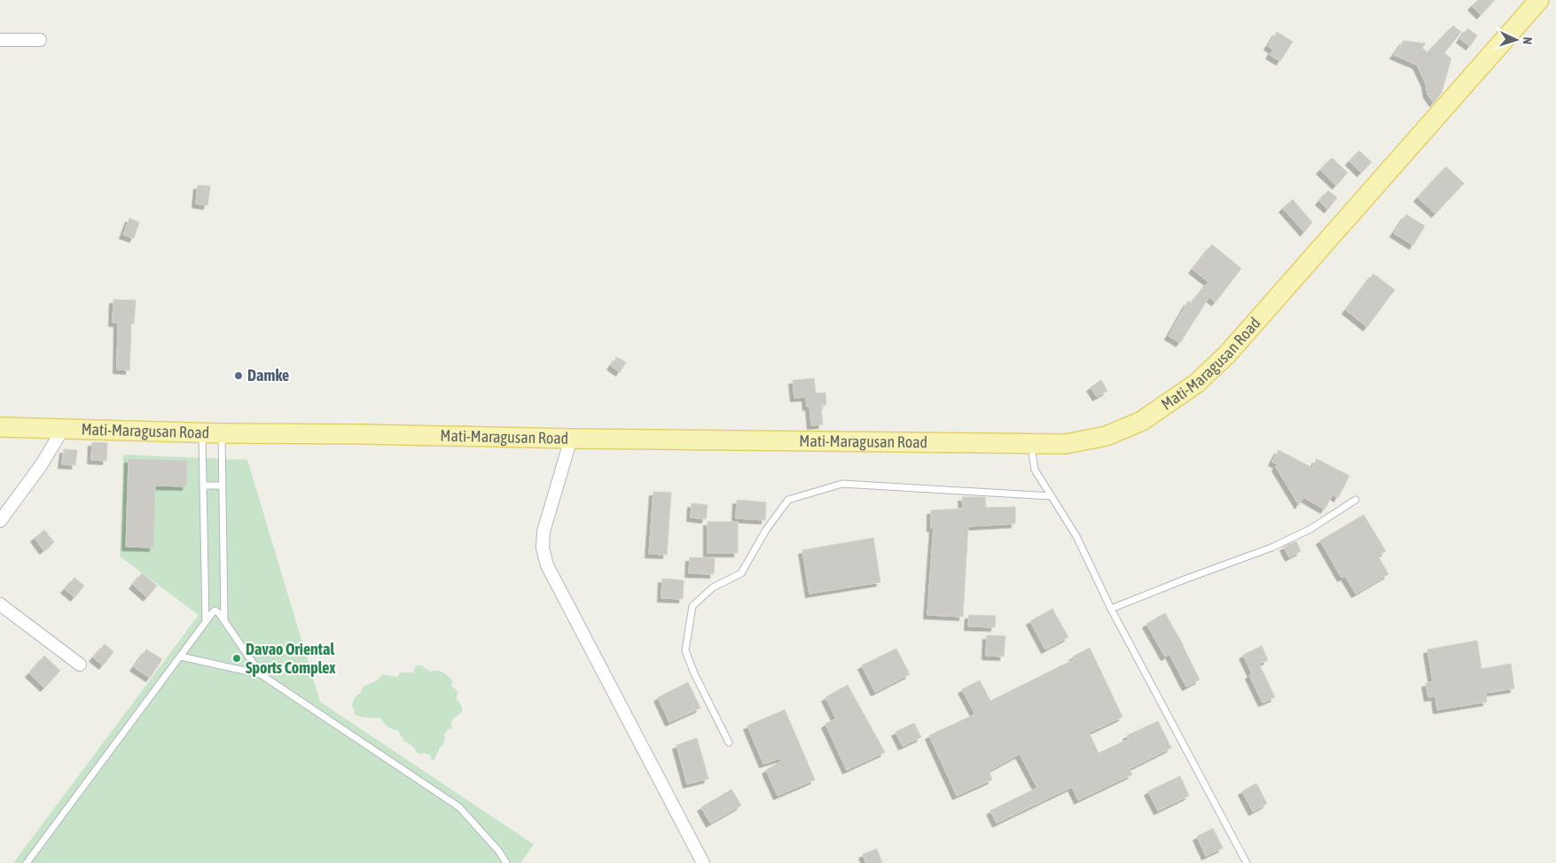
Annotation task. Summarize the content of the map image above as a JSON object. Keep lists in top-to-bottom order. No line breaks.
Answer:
{"streets":{"main road":["Mati-Maragusan Road"]},"places":["Damke","Davao Oriental Sports Complex"],"north":"right"}
